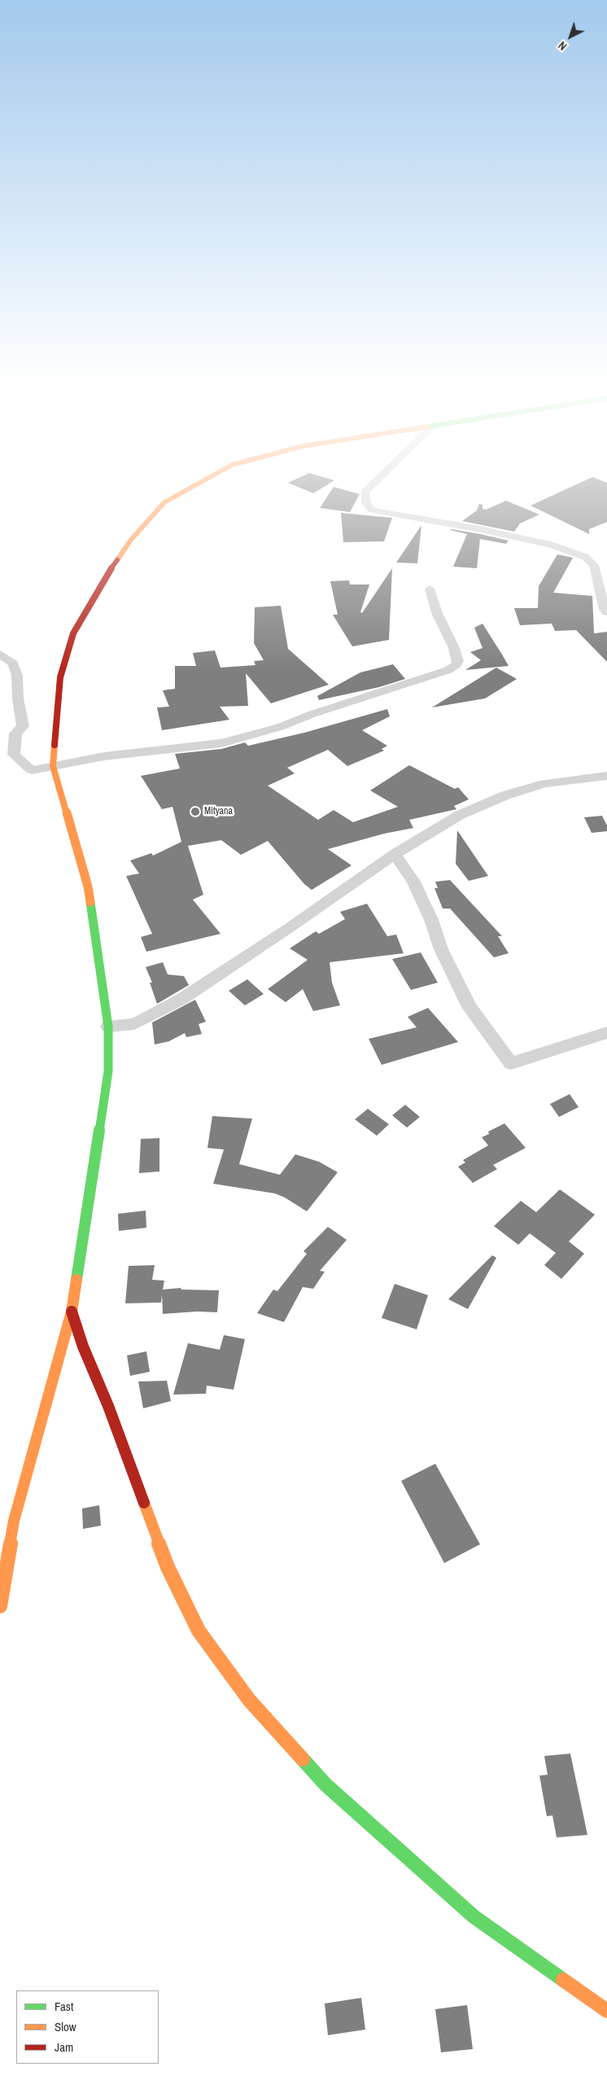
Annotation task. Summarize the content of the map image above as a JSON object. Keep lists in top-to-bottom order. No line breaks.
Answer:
{"places":["Mityana"],"legend":["Fast","Slow","Jam"],"north":"bottom left"}
